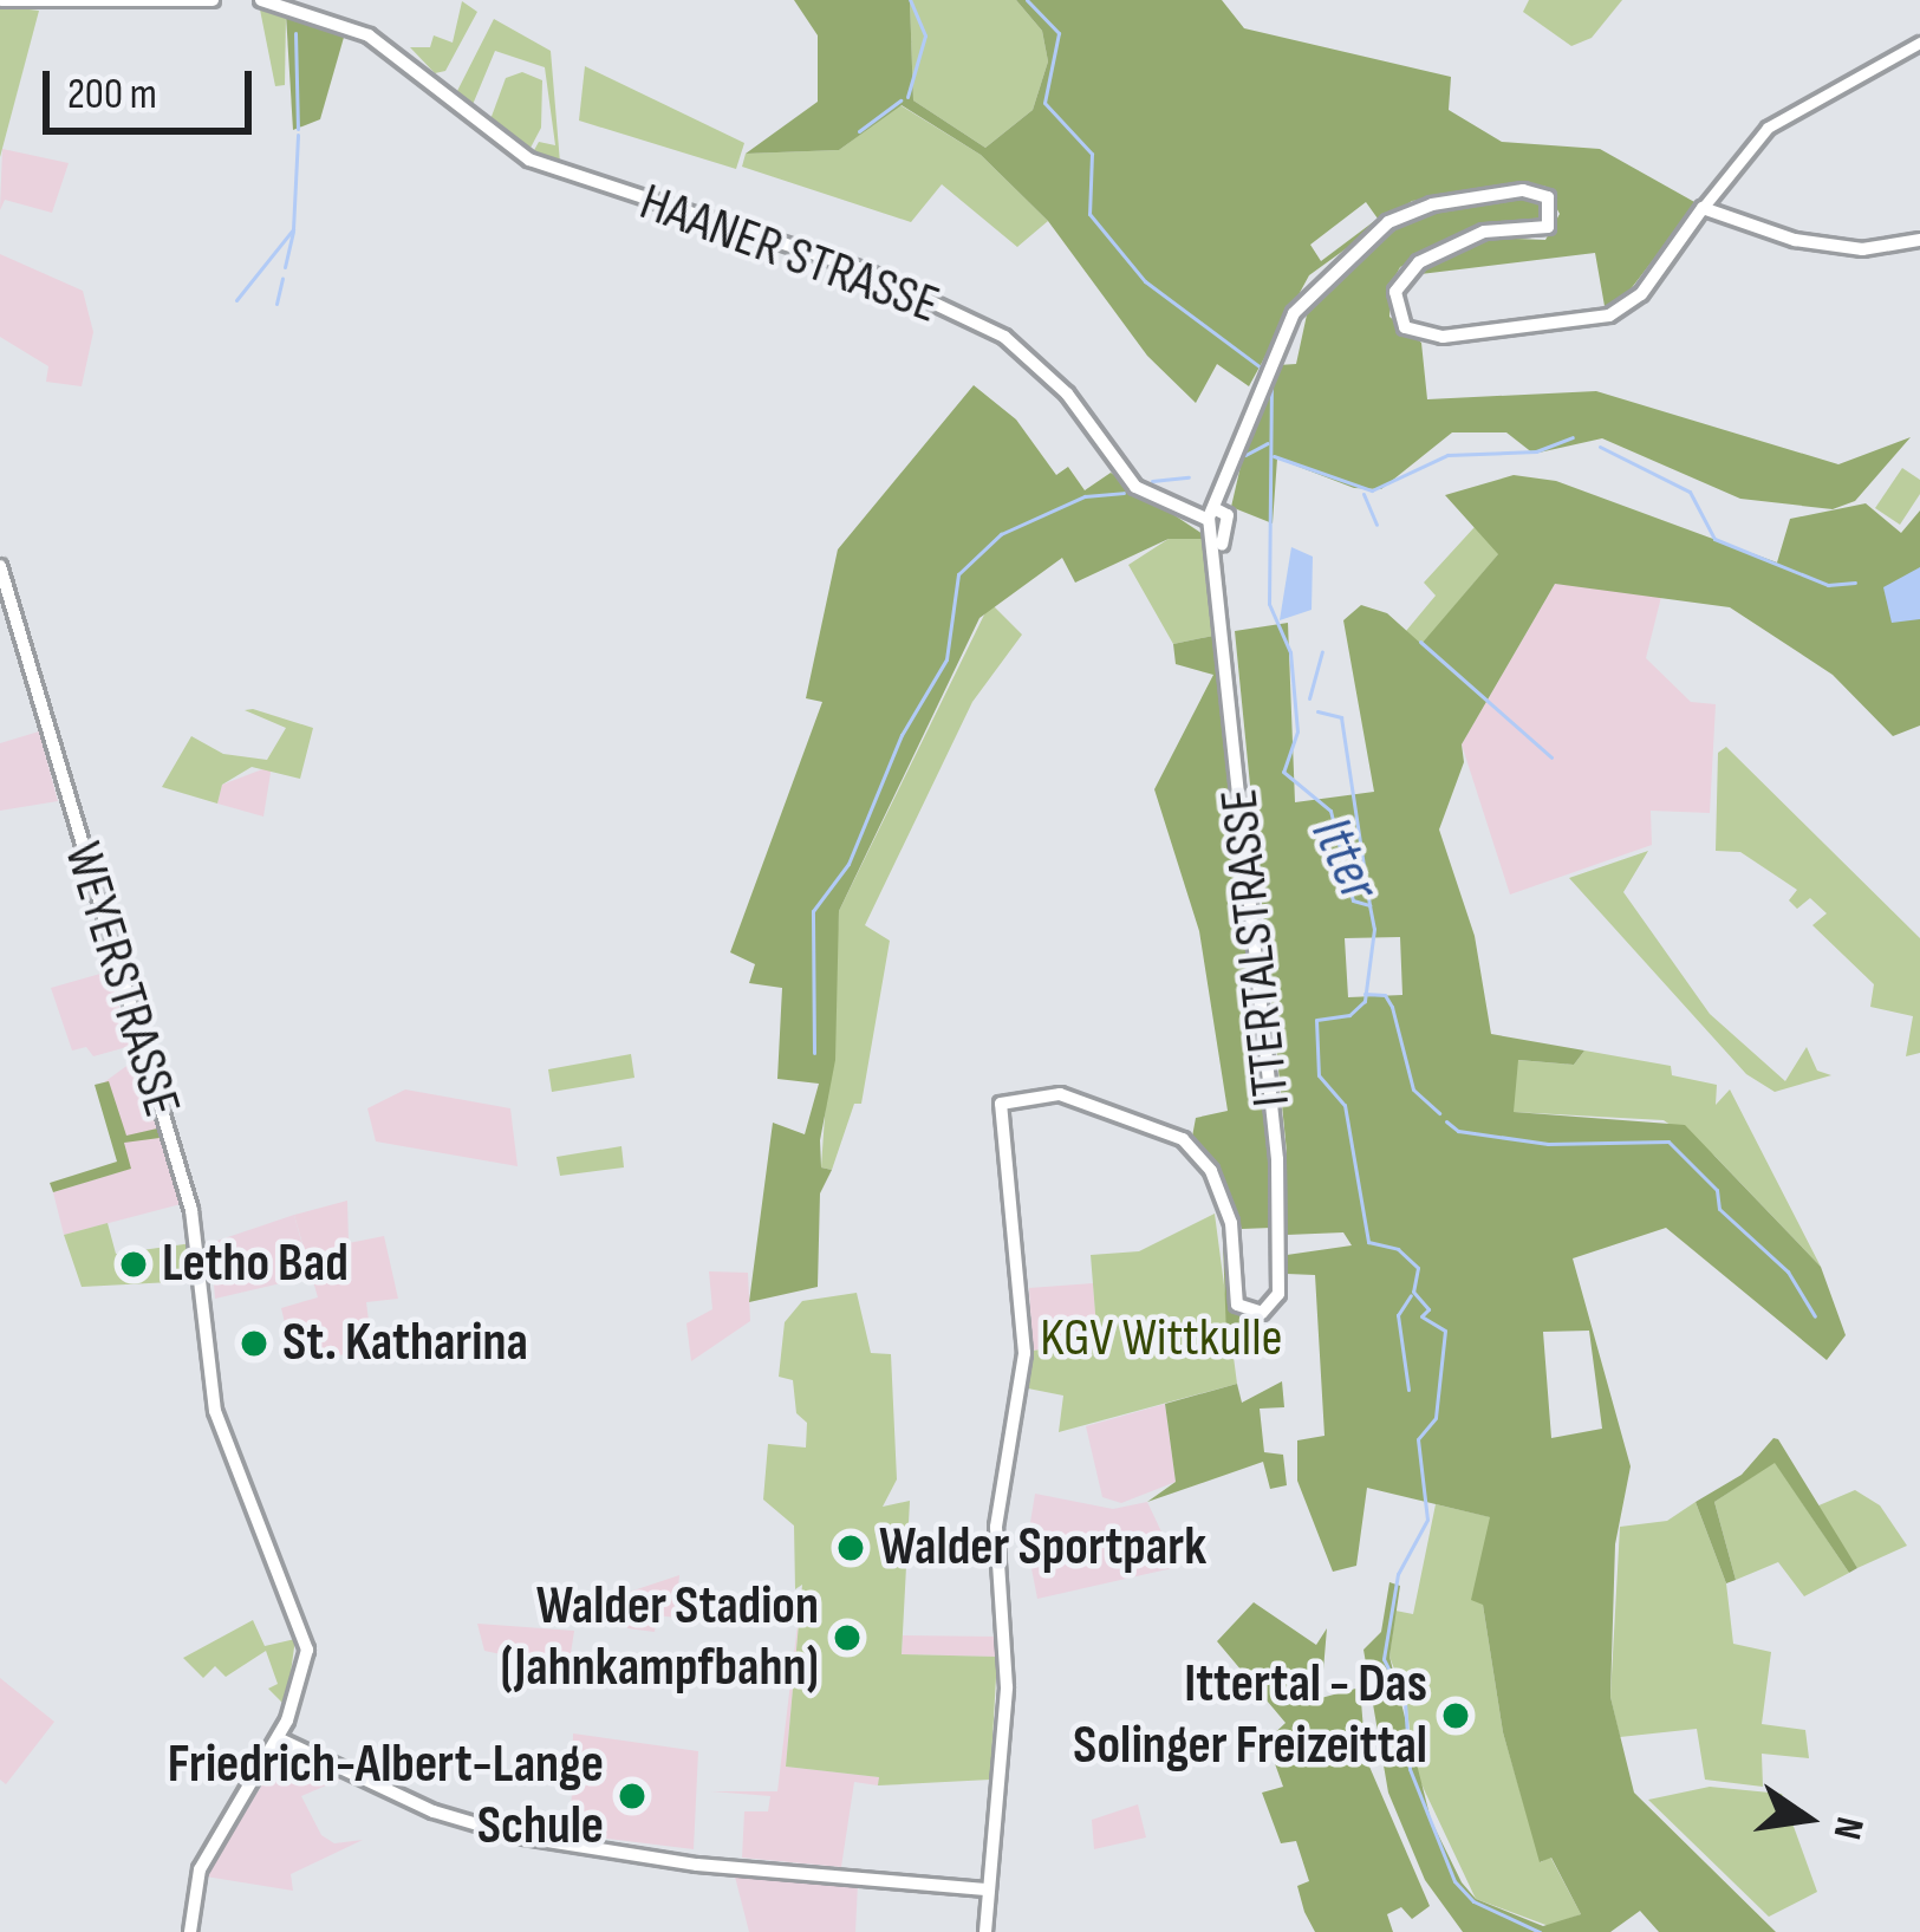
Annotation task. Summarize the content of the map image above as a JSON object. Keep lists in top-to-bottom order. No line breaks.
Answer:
{"streets":{"main road":["HAANER STRASSE","ITTERTALSTRASSE","WEYERSTRASSE"]},"crossings":[["HAANER STRASSE","ITTERTALSTRASSE"]],"water":["Itter"],"parks":["KGV Wittkulle"],"places":["Letho Bad","St. Katharina","Walder Sportpark","Walder Stadion (Jahnkampfbahn)","Ittertal - Das Solinger Freizeittal","Friedrich-Albert-Lange Schule"],"scale_bar":"200 m","north":"right"}
